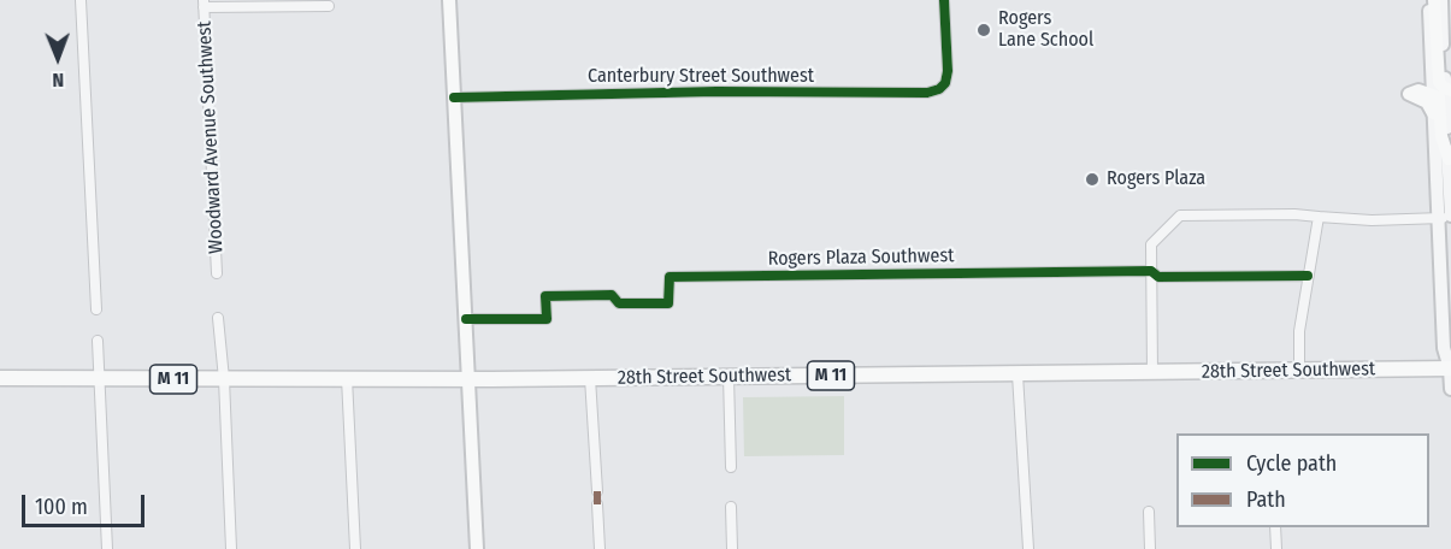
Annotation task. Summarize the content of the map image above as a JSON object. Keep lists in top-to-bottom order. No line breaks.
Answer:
{"streets":{"main road":["28th Street Southwest","M 11"],"street":["Canterbury Street Southwest","Woodward Avenue Southwest","Rogers Plaza Southwest"]},"places":["Rogers Lane School","Rogers Plaza"],"legend":["Cycle path","Path"],"scale_bar":"100 m","north":"bottom"}
